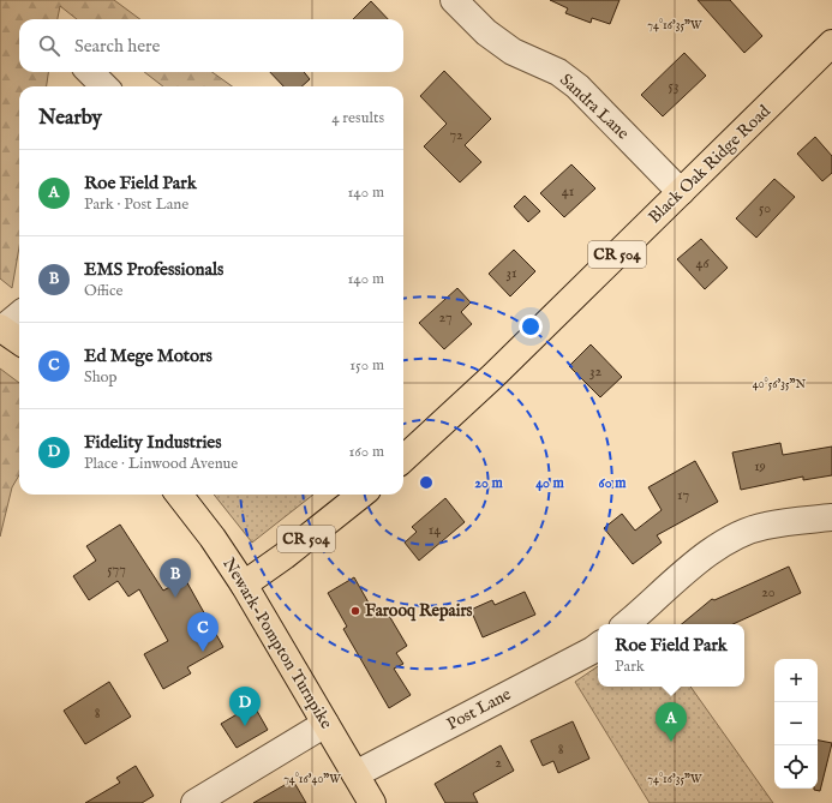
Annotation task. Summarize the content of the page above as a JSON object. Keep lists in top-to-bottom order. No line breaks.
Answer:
{"streets":{"main road":["Black Oak Ridge Road","CR 504","Newark-Pompton Turnpike"],"street":["Sandra Lane","Post Lane"]},"crossings":[["Sandra Lane","Black Oak Ridge Road"],["CR 504","Newark-Pompton Turnpike"],["Newark-Pompton Turnpike","Post Lane"]],"places":["Farooq Repairs"],"house_numbers":["53","72","41","50","46","31","27","32","19","17","14","577","20","8","8","2"],"page":{"search":"Search here","heading":["Nearby","4 results"],"list":[{"mark":"A","name":"Roe Field Park","note":"Park · Post Lane","value":"140 m"},{"mark":"B","name":"EMS Professionals","note":"Office","value":"140 m"},{"mark":"C","name":"Ed Mege Motors","note":"Shop","value":"150 m"},{"mark":"D","name":"Fidelity Industries","note":"Place · Linwood Avenue","value":"160 m"}],"pins":["B","C","D","A"],"popup":["Roe Field Park","Park"],"map_buttons":["+","−"]},"coordinates":["74°16'35\"W","40°56'35\"N","74°16'40\"W"],"rings":["20 m","40 m","60 m"]}
